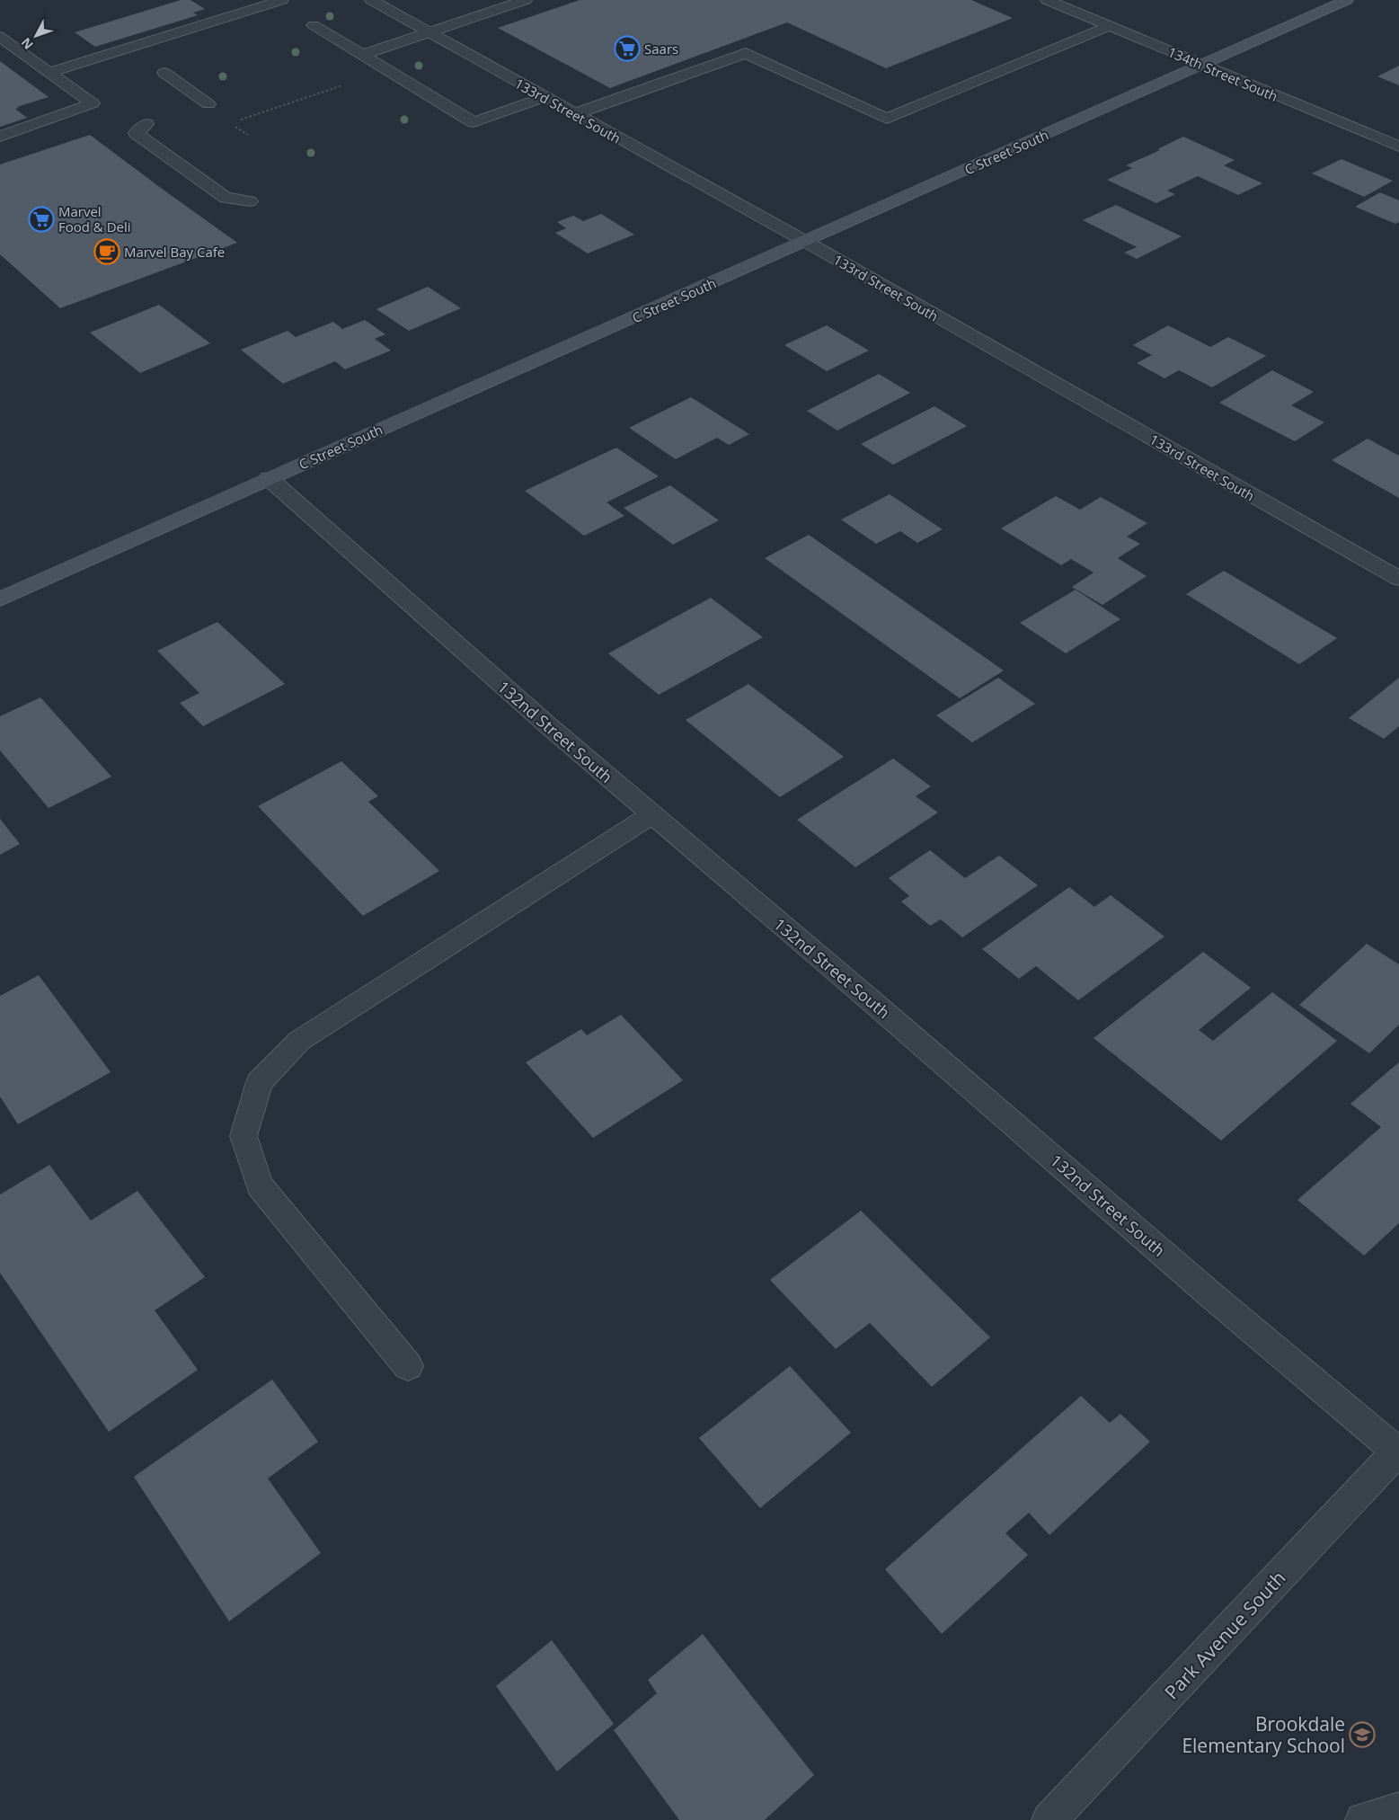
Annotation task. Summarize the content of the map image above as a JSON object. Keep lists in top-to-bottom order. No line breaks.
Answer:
{"streets":{"street":["134th Street South","133rd Street South","C Street South","132nd Street South","Park Avenue South"]},"crossings":[["134th Street South","C Street South"],["133rd Street South","C Street South"],["C Street South","132nd Street South"],["132nd Street South","Park Avenue South"]],"places":{"supermarket":["Saars","Marvel Food & Deli"],"cafe":["Marvel Bay Cafe"],"school or university":["Brookdale Elementary School"]},"north":"bottom left"}
